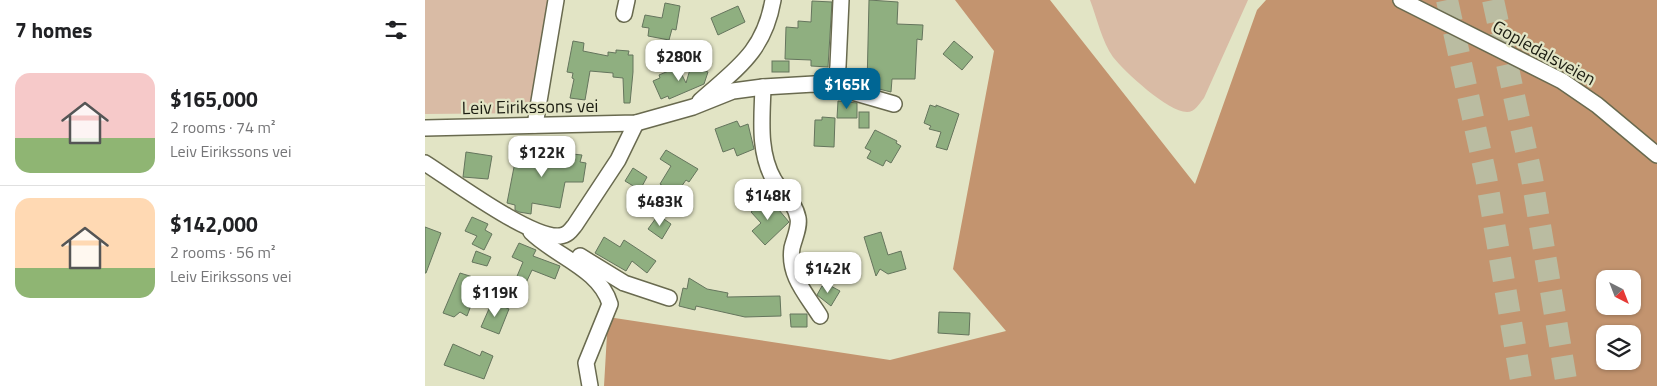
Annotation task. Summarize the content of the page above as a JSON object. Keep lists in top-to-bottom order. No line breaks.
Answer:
{"streets":{"street":["Gopledalsveien","Leiv Eirikssons vei"]},"north":"bottom right","page":{"heading":"7 homes","price":["$280K","$165K","$122K","$148K","$483K","$142K","$119K"],"list":[{"name":"$165,000","note":"2 rooms · 74 m² · Leiv Eirikssons vei"},{"name":"$142,000","note":"2 rooms · 56 m² · Leiv Eirikssons vei"}]}}
